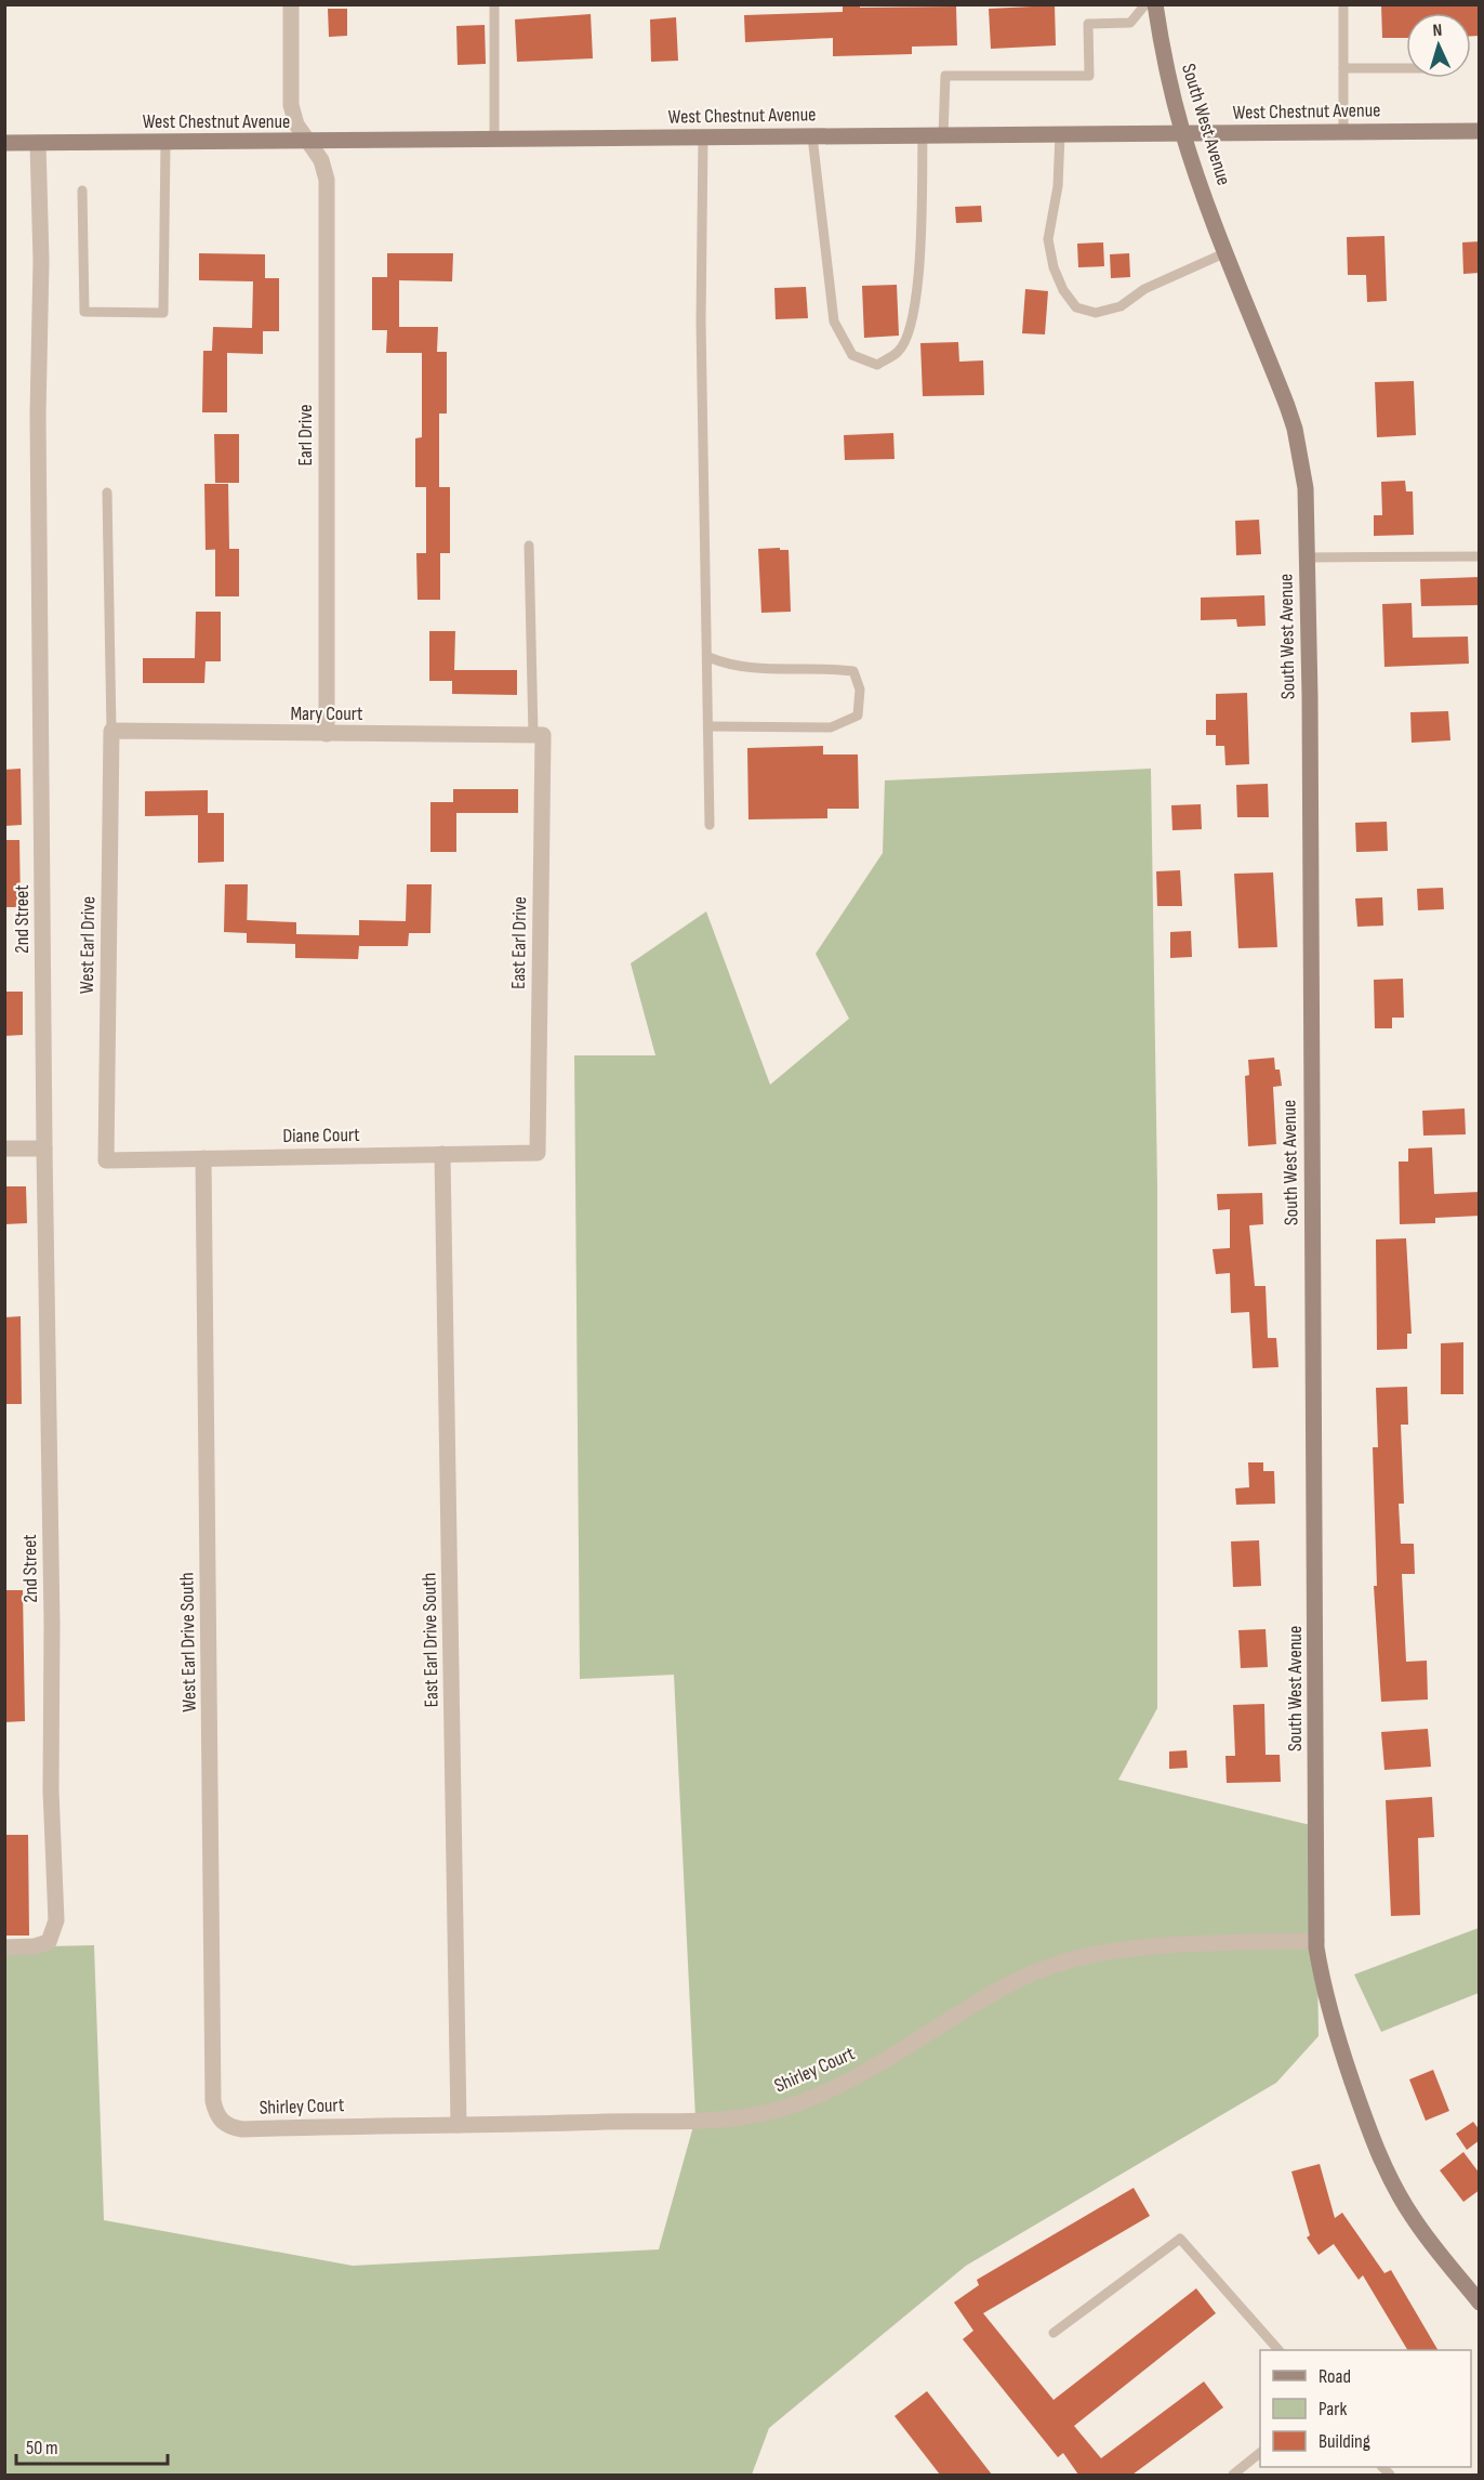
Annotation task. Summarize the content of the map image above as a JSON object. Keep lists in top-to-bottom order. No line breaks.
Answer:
{"streets":{"street":["West Chestnut Avenue","South West Avenue","Earl Drive","Mary Court","2nd Street","East Earl Drive","West Earl Drive","Diane Court","East Earl Drive South","West Earl Drive South","Shirley Court"]},"crossings":[["West Chestnut Avenue","South West Avenue"],["West Chestnut Avenue","Earl Drive"],["West Chestnut Avenue","2nd Street"],["South West Avenue","Shirley Court"],["Earl Drive","Mary Court"],["Mary Court","East Earl Drive"],["Mary Court","West Earl Drive"],["East Earl Drive","Diane Court"],["West Earl Drive","Diane Court"],["Diane Court","East Earl Drive South"],["Diane Court","West Earl Drive South"],["East Earl Drive South","Shirley Court"],["West Earl Drive South","Shirley Court"]],"legend":["Road","Park","Building"],"scale_bar":"50 m","north":"top"}
